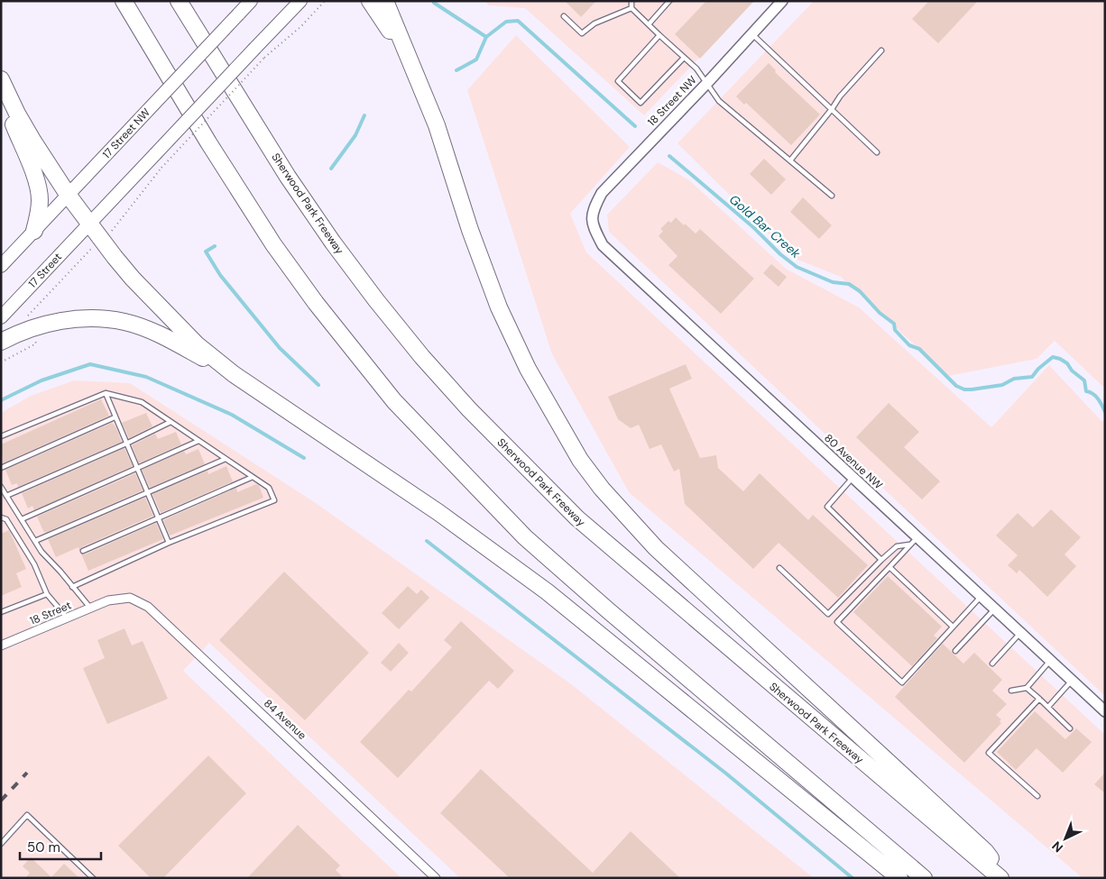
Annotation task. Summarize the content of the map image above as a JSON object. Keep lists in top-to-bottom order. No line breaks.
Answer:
{"streets":{"highway":["Sherwood Park Freeway"],"main road":["17 Street NW","17 Street"],"street":["18 Street NW","80 Avenue NW","18 Street","84 Avenue"]},"crossings":[["18 Street NW","80 Avenue NW"],["18 Street","84 Avenue"]],"water":["Gold Bar Creek"],"scale_bar":"50 m","north":"bottom left"}
